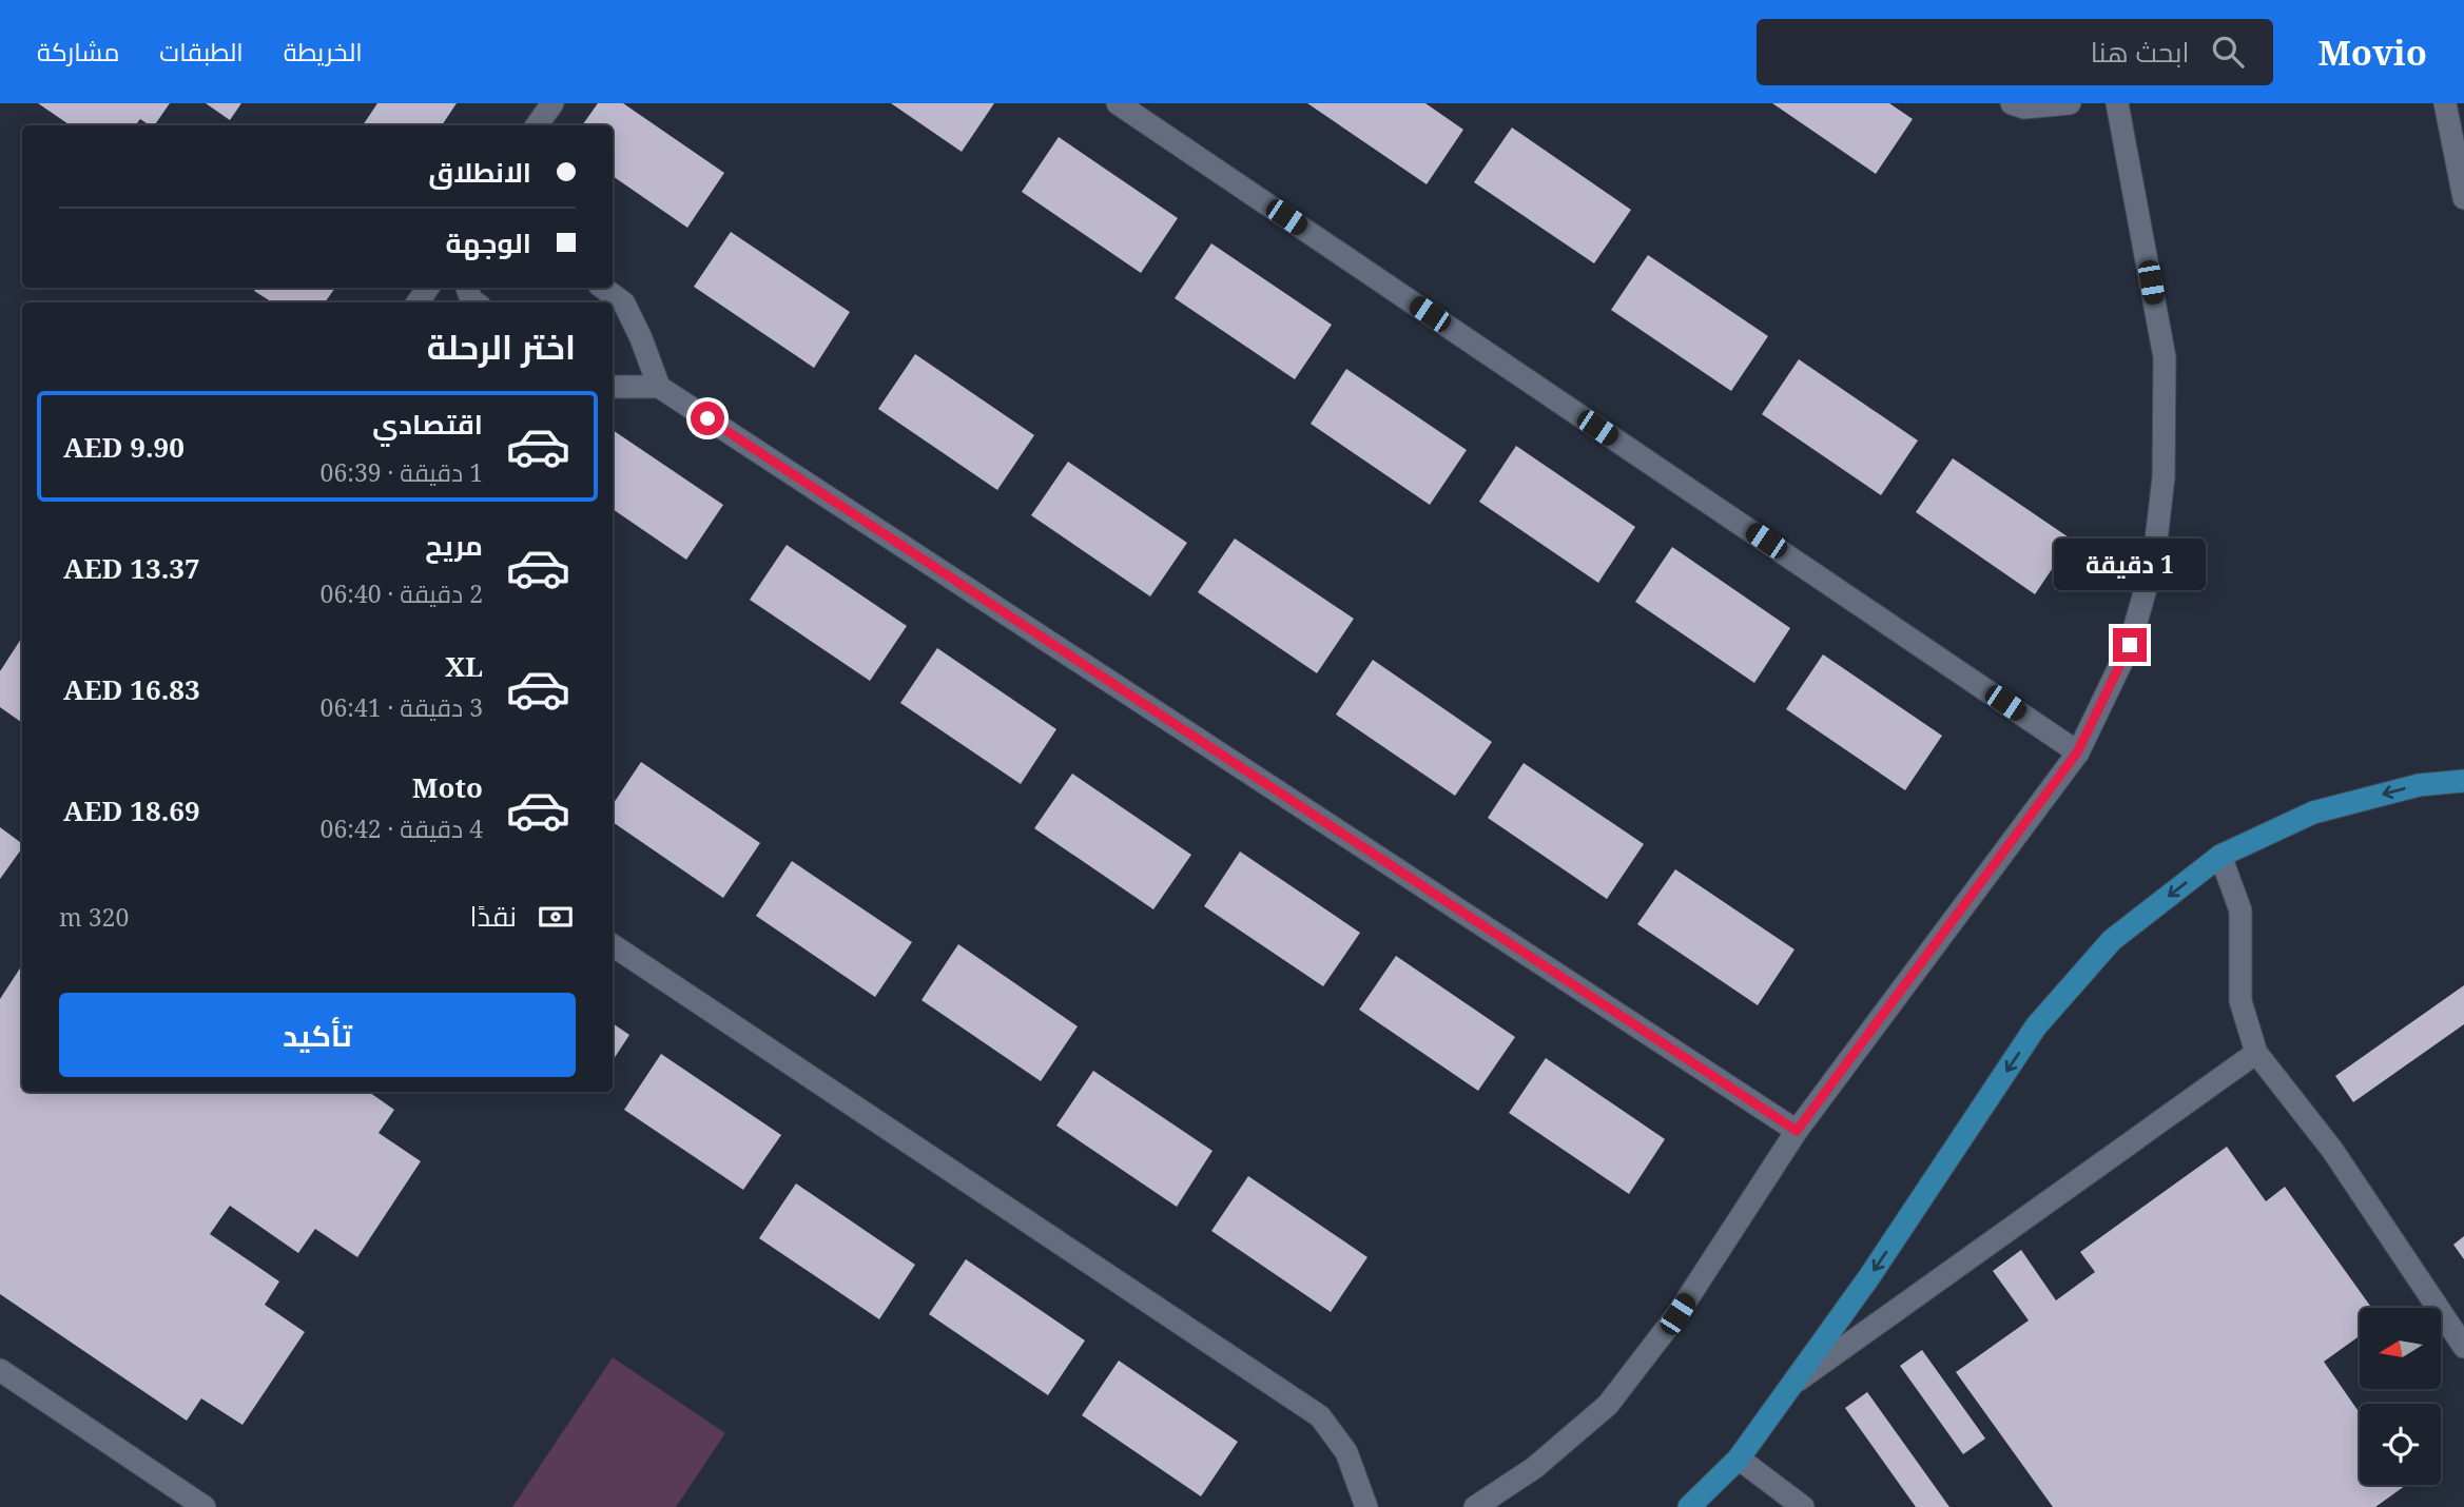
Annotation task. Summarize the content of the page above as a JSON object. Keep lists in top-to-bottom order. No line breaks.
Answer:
{"north":"left","page":{"header":"Movio","search":"ابحث هنا","nav":["الخريطة","الطبقات","مشاركة"],"banner":["الانطلاق","الوجهة"],"heading":"اختر الرحلة","list":[{"name":"اقتصادي","note":"1 دقيقة · 06:39","value":"AED 9.90"},{"name":"مريح","note":"2 دقيقة · 06:40","value":"AED 13.37"},{"name":"XL","note":"3 دقيقة · 06:41","value":"AED 16.83"},{"name":"Moto","note":"4 دقيقة · 06:42","value":"AED 18.69"}],"bubble":"1 دقيقة","pay":["نقدًا","320 m"],"buttons":"تأكيد"}}
